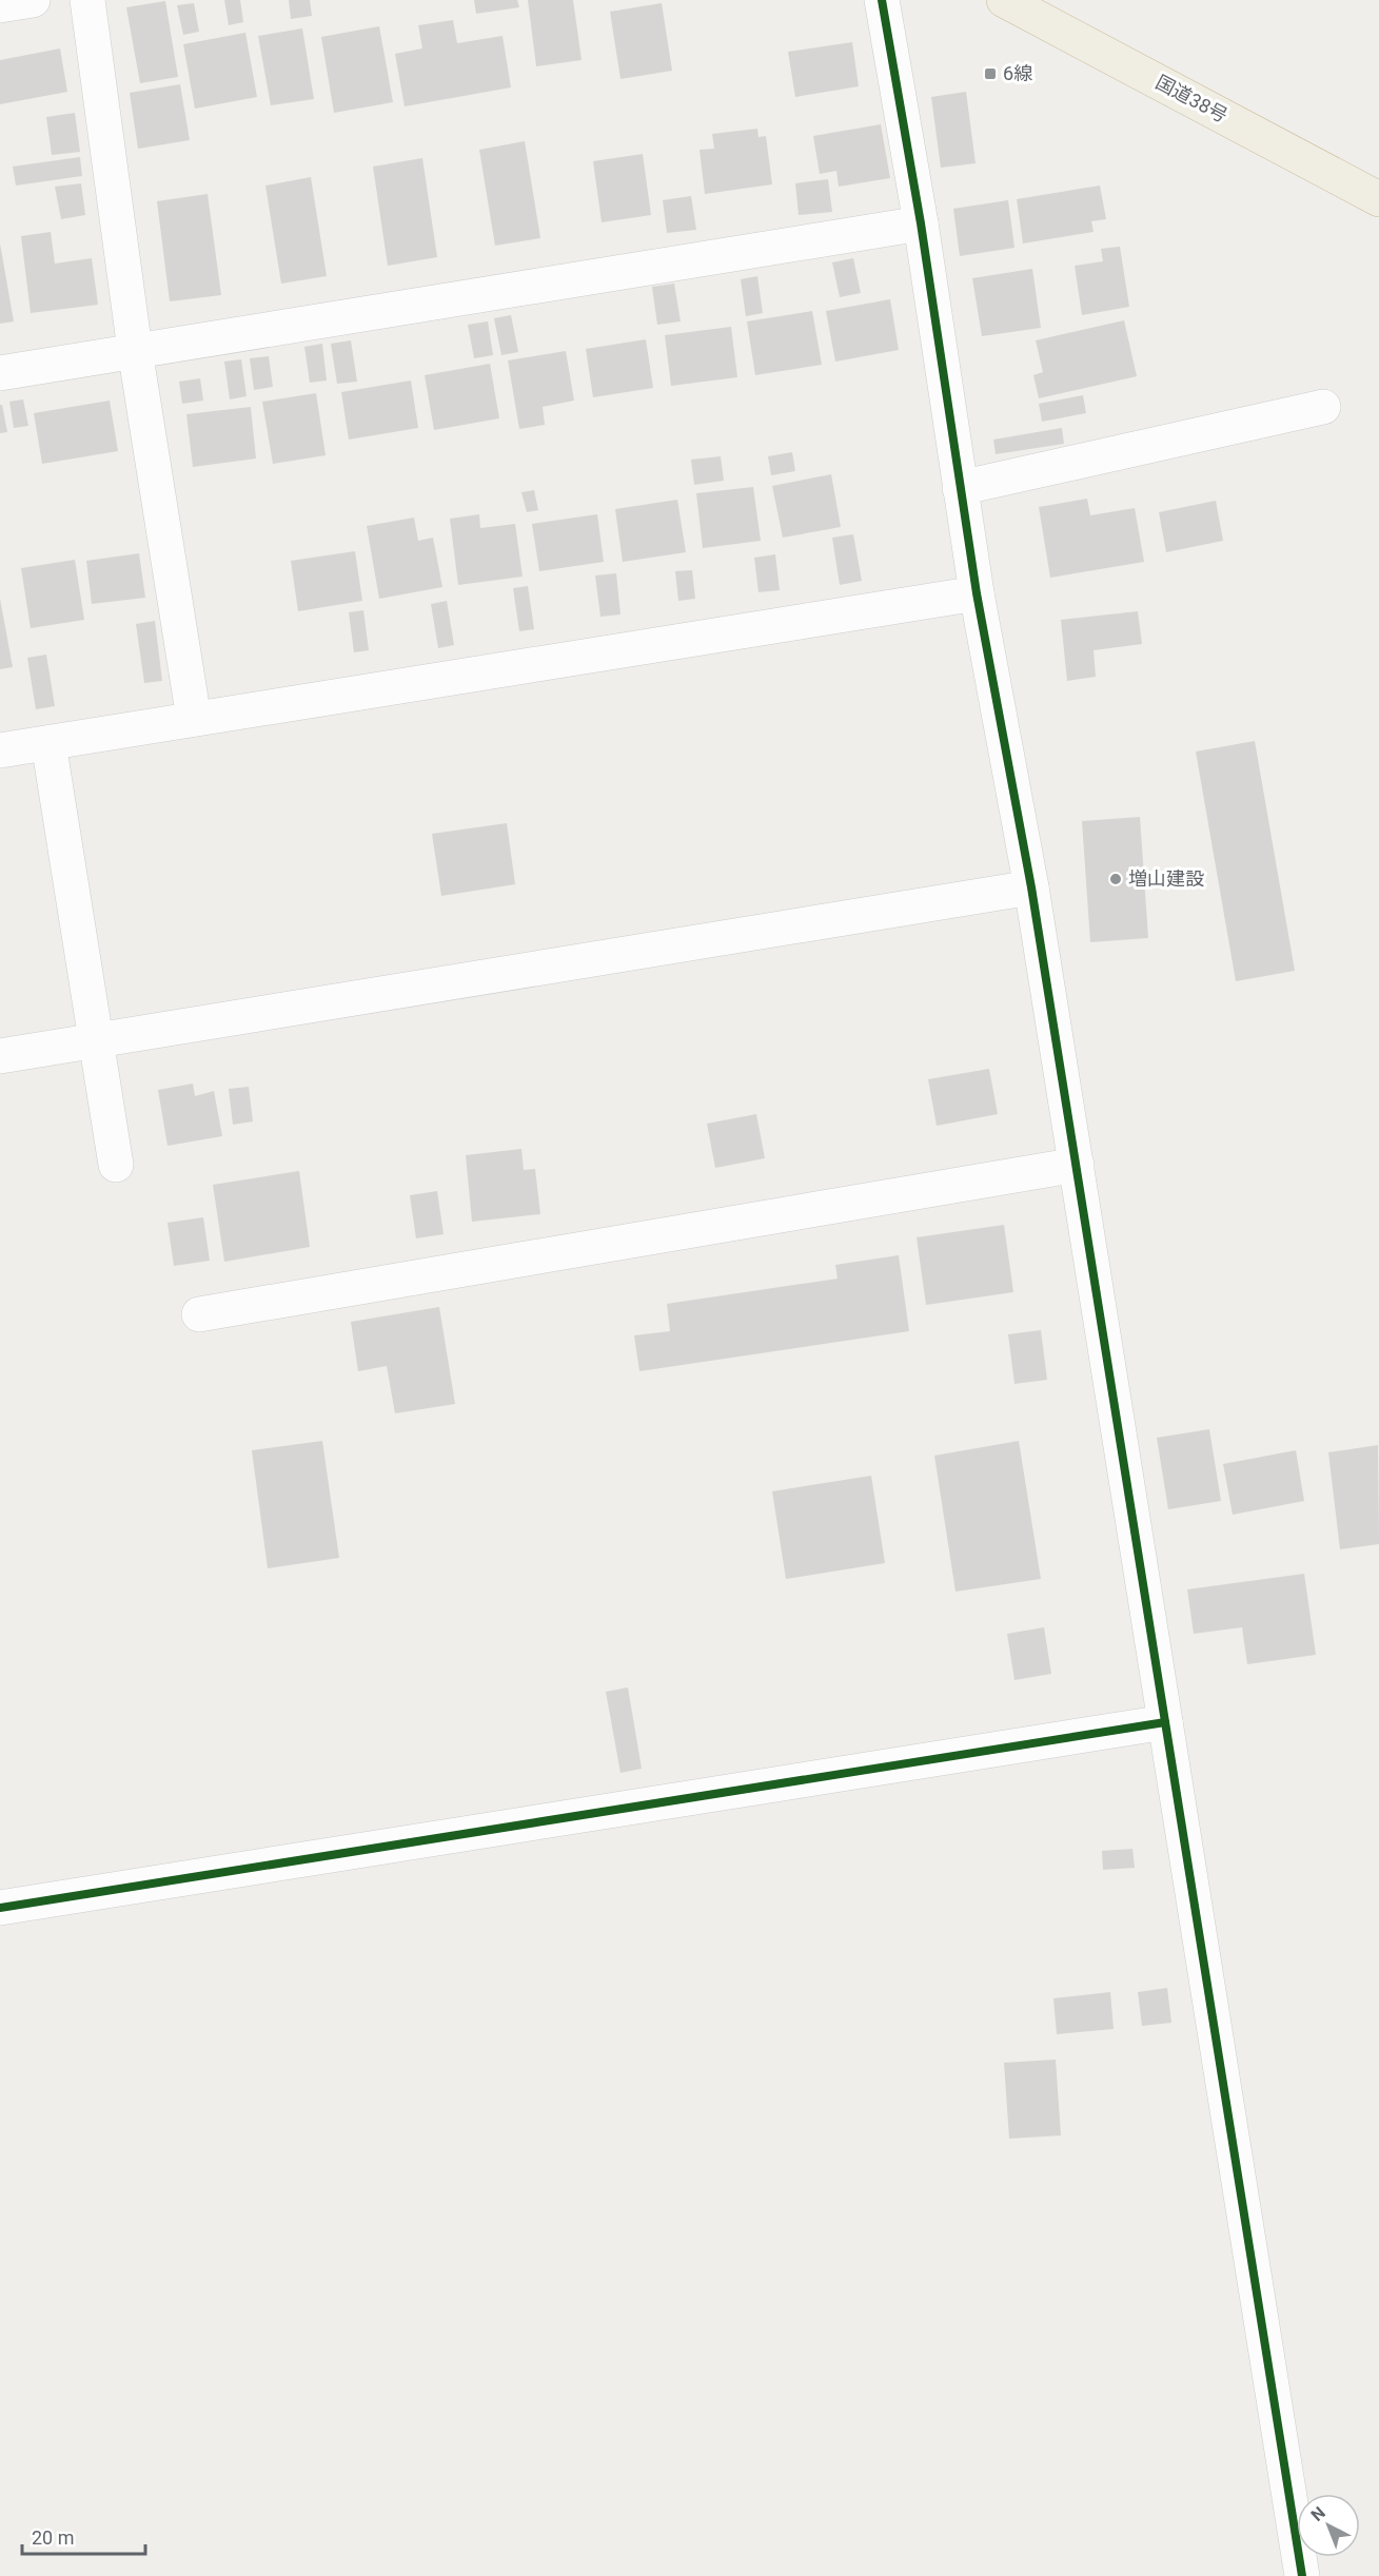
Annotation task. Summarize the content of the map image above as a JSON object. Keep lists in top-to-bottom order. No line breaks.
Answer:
{"streets":{"highway":["国道38号"]},"places":{"transit":["6線"],"other":["増山建設"]},"scale_bar":"20 m","north":"top left"}
